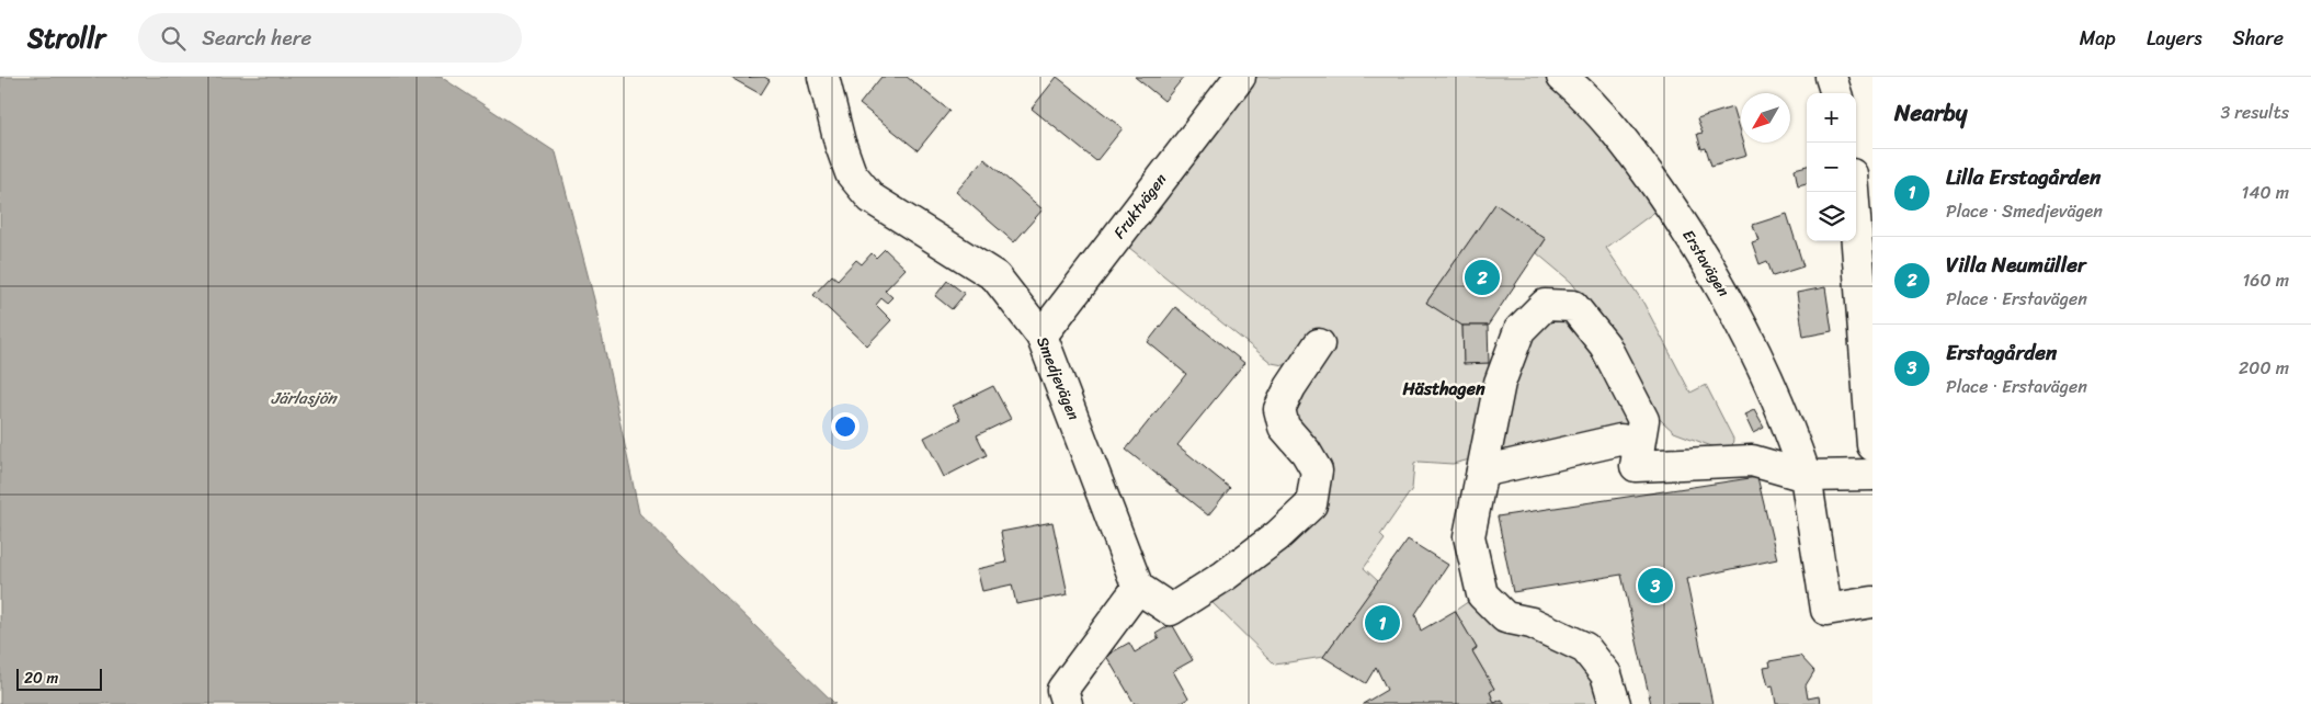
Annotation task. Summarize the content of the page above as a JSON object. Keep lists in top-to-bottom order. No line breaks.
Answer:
{"streets":{"street":["Fruktvägen","Erstavägen","Smedjevägen"]},"crossings":[["Fruktvägen","Smedjevägen"]],"districts":["Hästhagen"],"water":["Järlasjön"],"scale_bar":"20 m","north":"bottom left","page":{"header":"Strollr","search":"Search here","nav":["Map","Layers","Share"],"heading":["Nearby","3 results"],"map_buttons":["+","−"],"list":[{"mark":"1","name":"Lilla Erstagården","note":"Place · Smedjevägen","value":"140 m"},{"mark":"2","name":"Villa Neumüller","note":"Place · Erstavägen","value":"160 m"},{"mark":"3","name":"Erstagården","note":"Place · Erstavägen","value":"200 m"}],"pins":["2","3","1"],"scale":"20 m"}}
